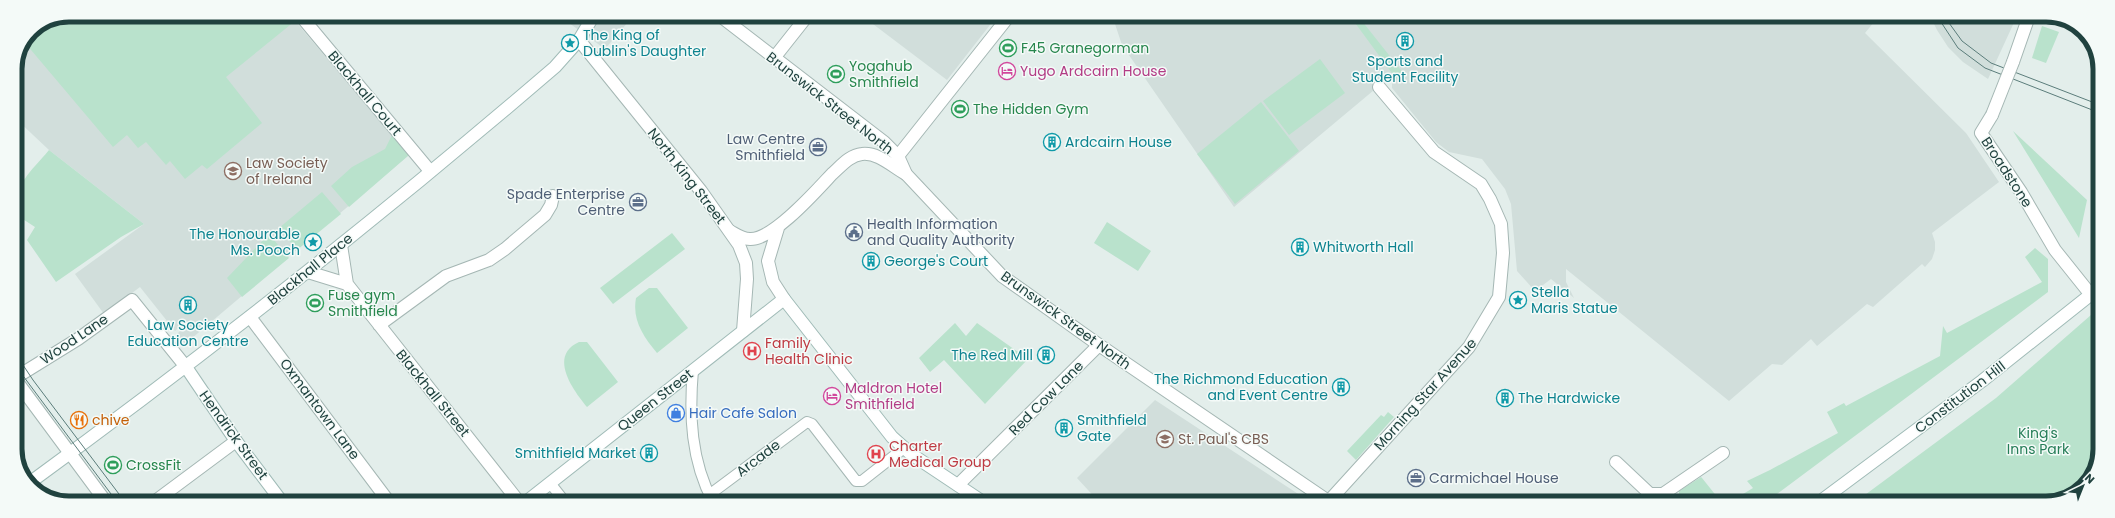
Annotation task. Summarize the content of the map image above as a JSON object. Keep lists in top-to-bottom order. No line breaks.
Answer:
{"streets":{"street":["Blackhall Court","Brunswick Street North","Broadstone","North King Street","Blackhall Place","Wood Lane","Blackhall Street","Morning Star Avenue","Constitution Hill","Red Cow Lane","Queen Street","Oxmantown Lane","Hendrick Street","Arcade"]},"crossings":[["Blackhall Court","Blackhall Place"],["Brunswick Street North","Red Cow Lane"],["North King Street","Blackhall Place"],["North King Street","Queen Street"],["Blackhall Place","Blackhall Street"],["Blackhall Place","Oxmantown Lane"],["Blackhall Place","Hendrick Street"],["Wood Lane","Hendrick Street"]],"parks":["King's Inns Park"],"places":{"building":["Sports and Student Facility","Ardcairn House","Whitworth Hall","George's Court","Law Society Education Centre","The Red Mill","The Richmond Education and Event Centre","The Hardwicke","Smithfield Gate","Smithfield Market"],"place":["The King of Dublin's Daughter","The Honourable Ms. Pooch","Stella Maris Statue"],"sports":["F45 Granegorman","Yogahub Smithfield","The Hidden Gym","Fuse gym Smithfield","CrossFit"],"hotel":["Yugo Ardcairn House","Maldron Hotel Smithfield"],"office":["Law Centre Smithfield","Spade Enterprise Centre","Carmichael House"],"school or university":["Law Society of Ireland","St. Paul's CBS"],"public building":["Health Information and Quality Authority"],"hospital":["Family Health Clinic","Charter Medical Group"],"shop":["Hair Cafe Salon"],"restaurant":["chive"]},"north":"top right"}
